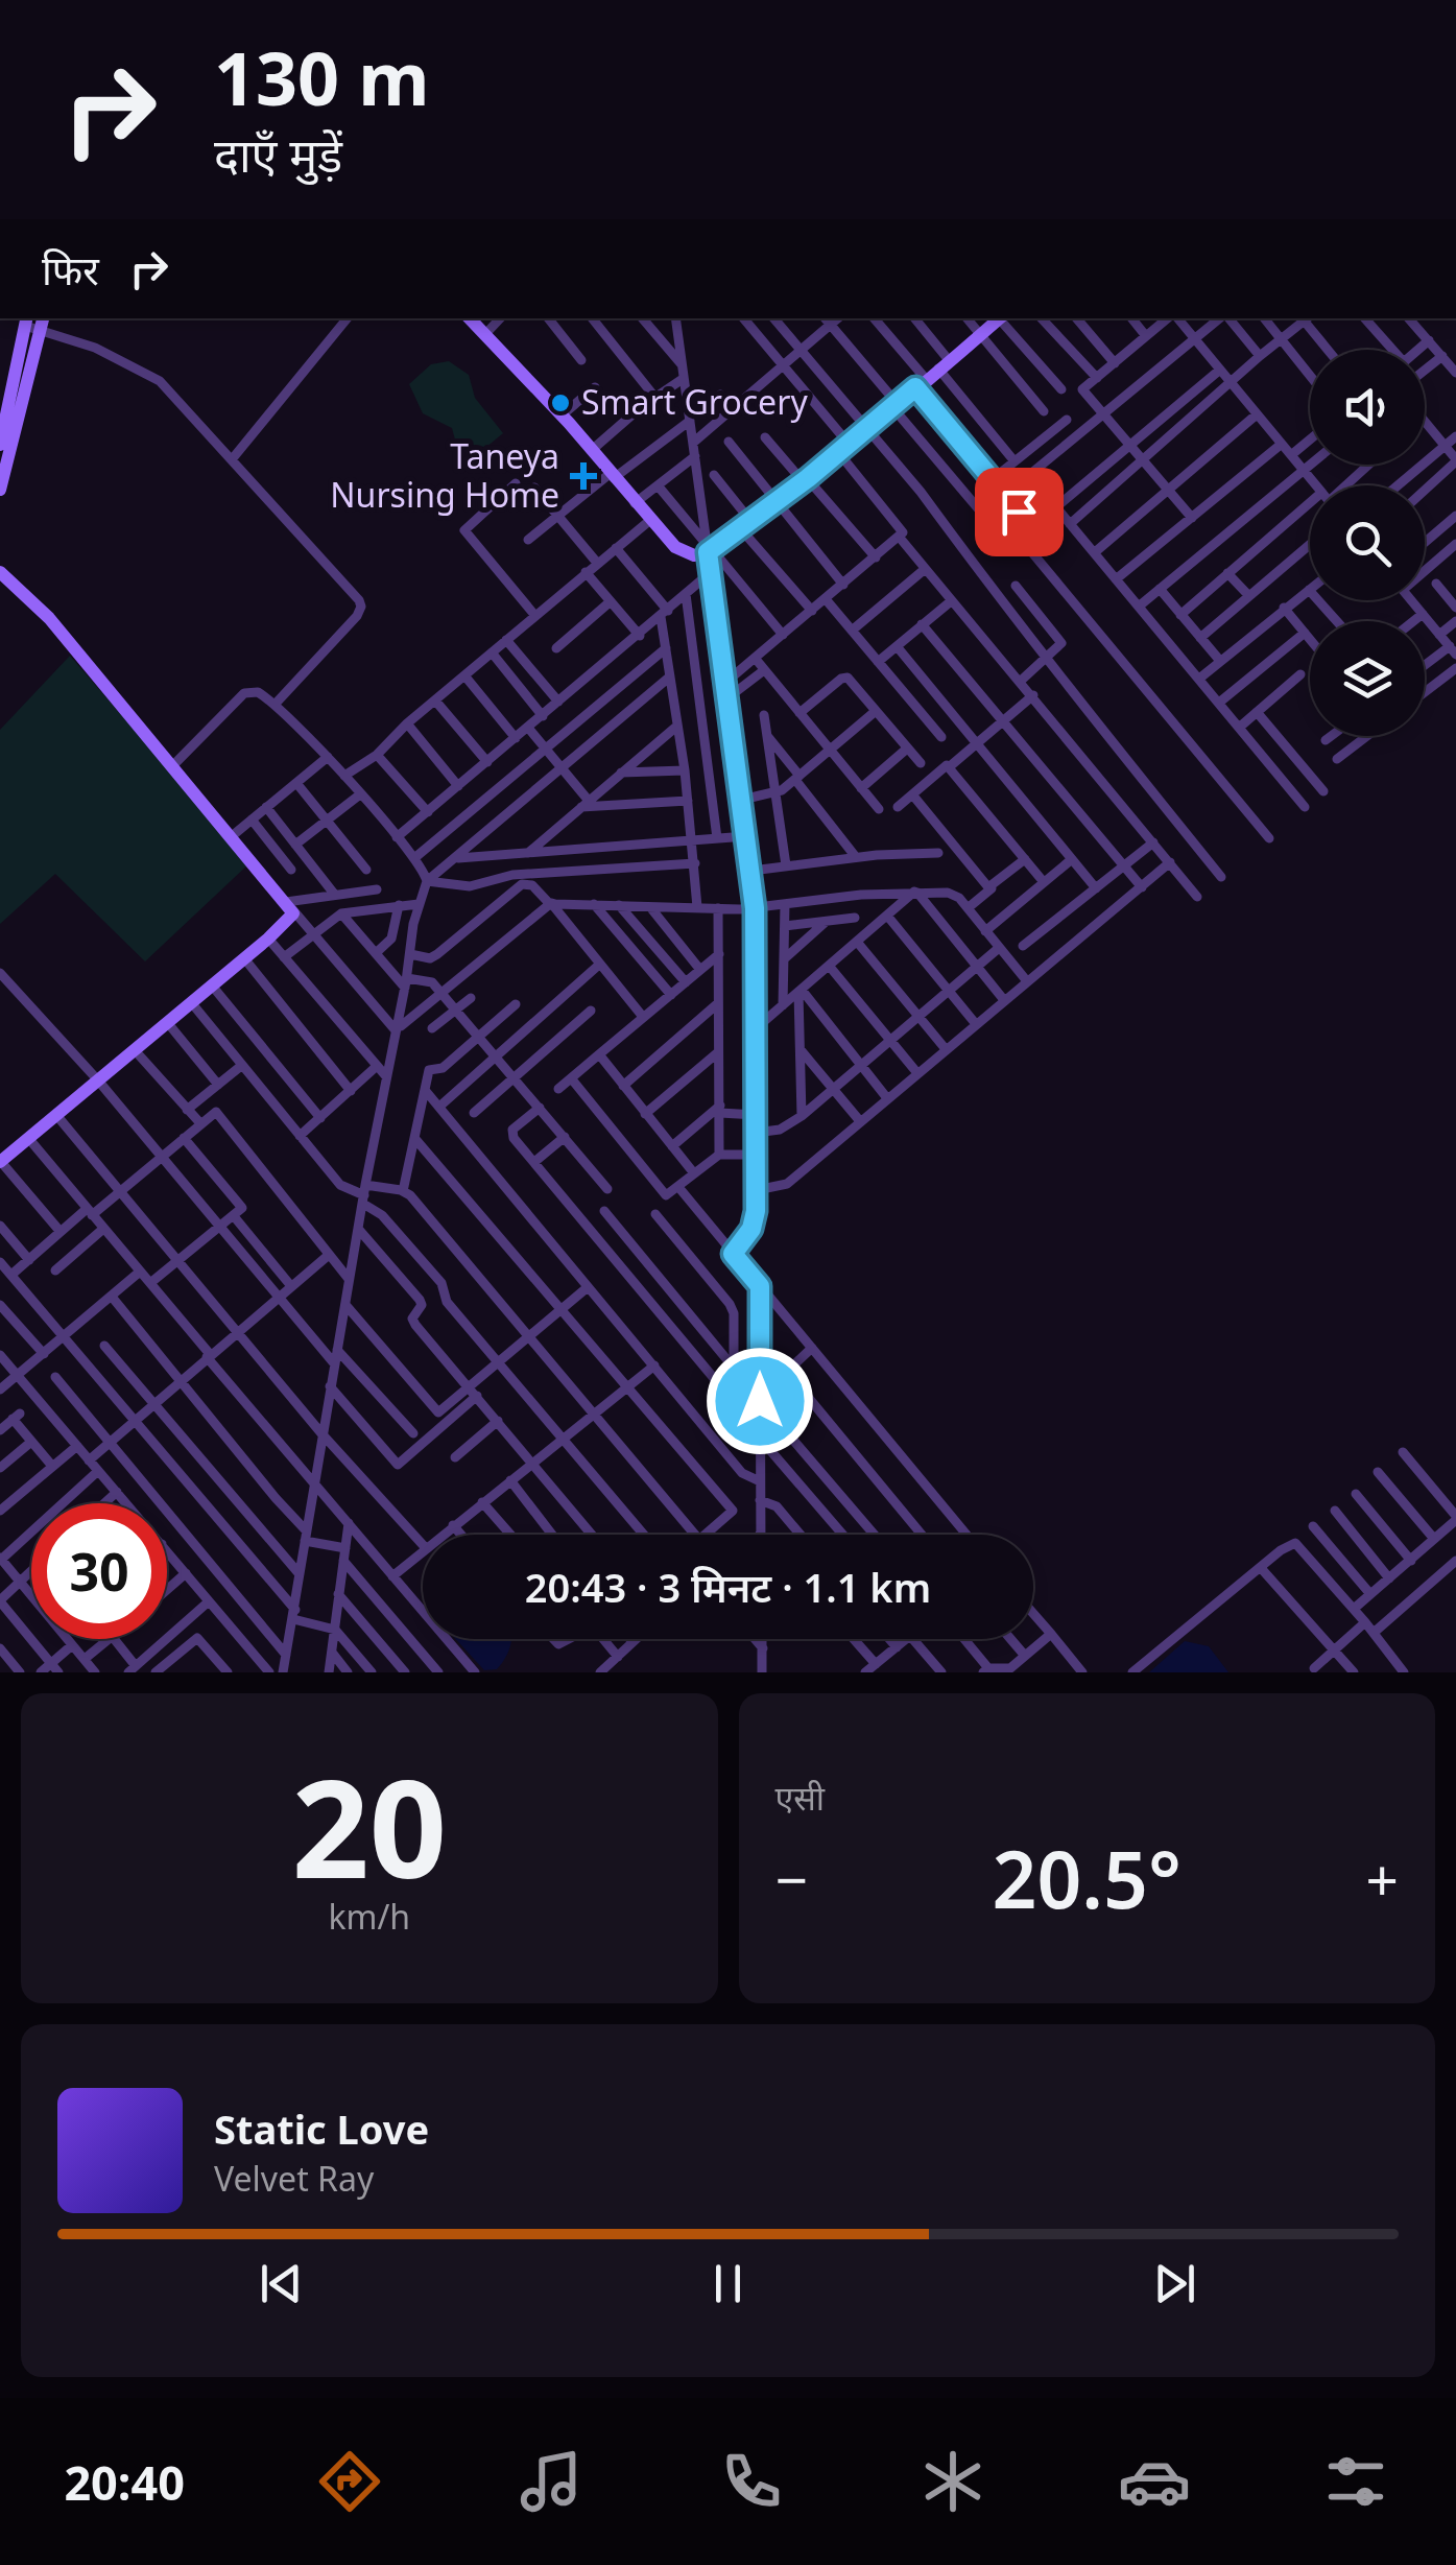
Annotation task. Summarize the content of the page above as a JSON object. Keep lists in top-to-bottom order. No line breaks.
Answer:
{"places":{"other":["Smart Grocery"],"health":["Taneya Nursing Home"]},"page":{"turn":["130 m","दाएँ मुड़ें"],"then":"फिर","limit":"30","trip":"20:43 · 3 मिनट · 1.1 km","tile":[["20","km/h"],"एसी"],"heat":["−","20.5°","+"],"song":["Static Love","Velvet Ray"],"tabs":"20:40"}}
